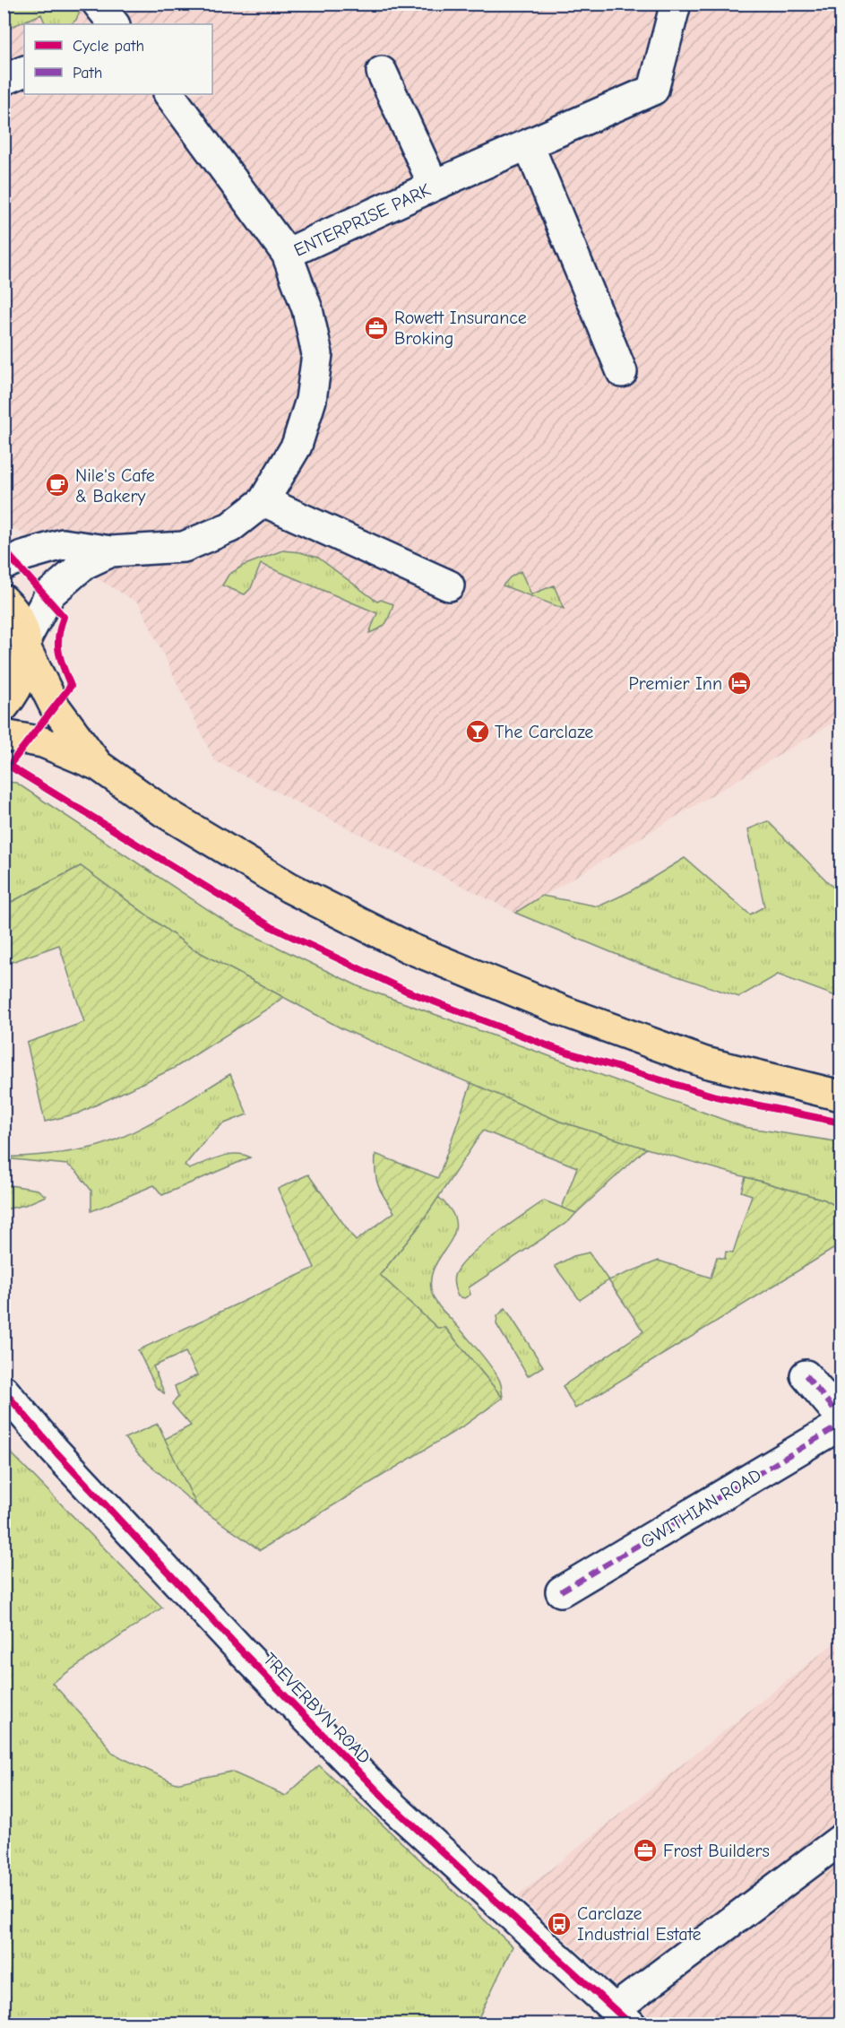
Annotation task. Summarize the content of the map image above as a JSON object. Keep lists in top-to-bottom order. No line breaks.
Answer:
{"streets":{"street":["ENTERPRISE PARK","GWITHIAN ROAD","TREVERBYN ROAD"]},"places":{"office":["Rowett Insurance Broking","Frost Builders"],"cafe":["Nile's Cafe & Bakery"],"hotel":["Premier Inn"],"bar":["The Carclaze"],"bus stop":["Carclaze Industrial Estate"]},"legend":["Cycle path","Path"]}
